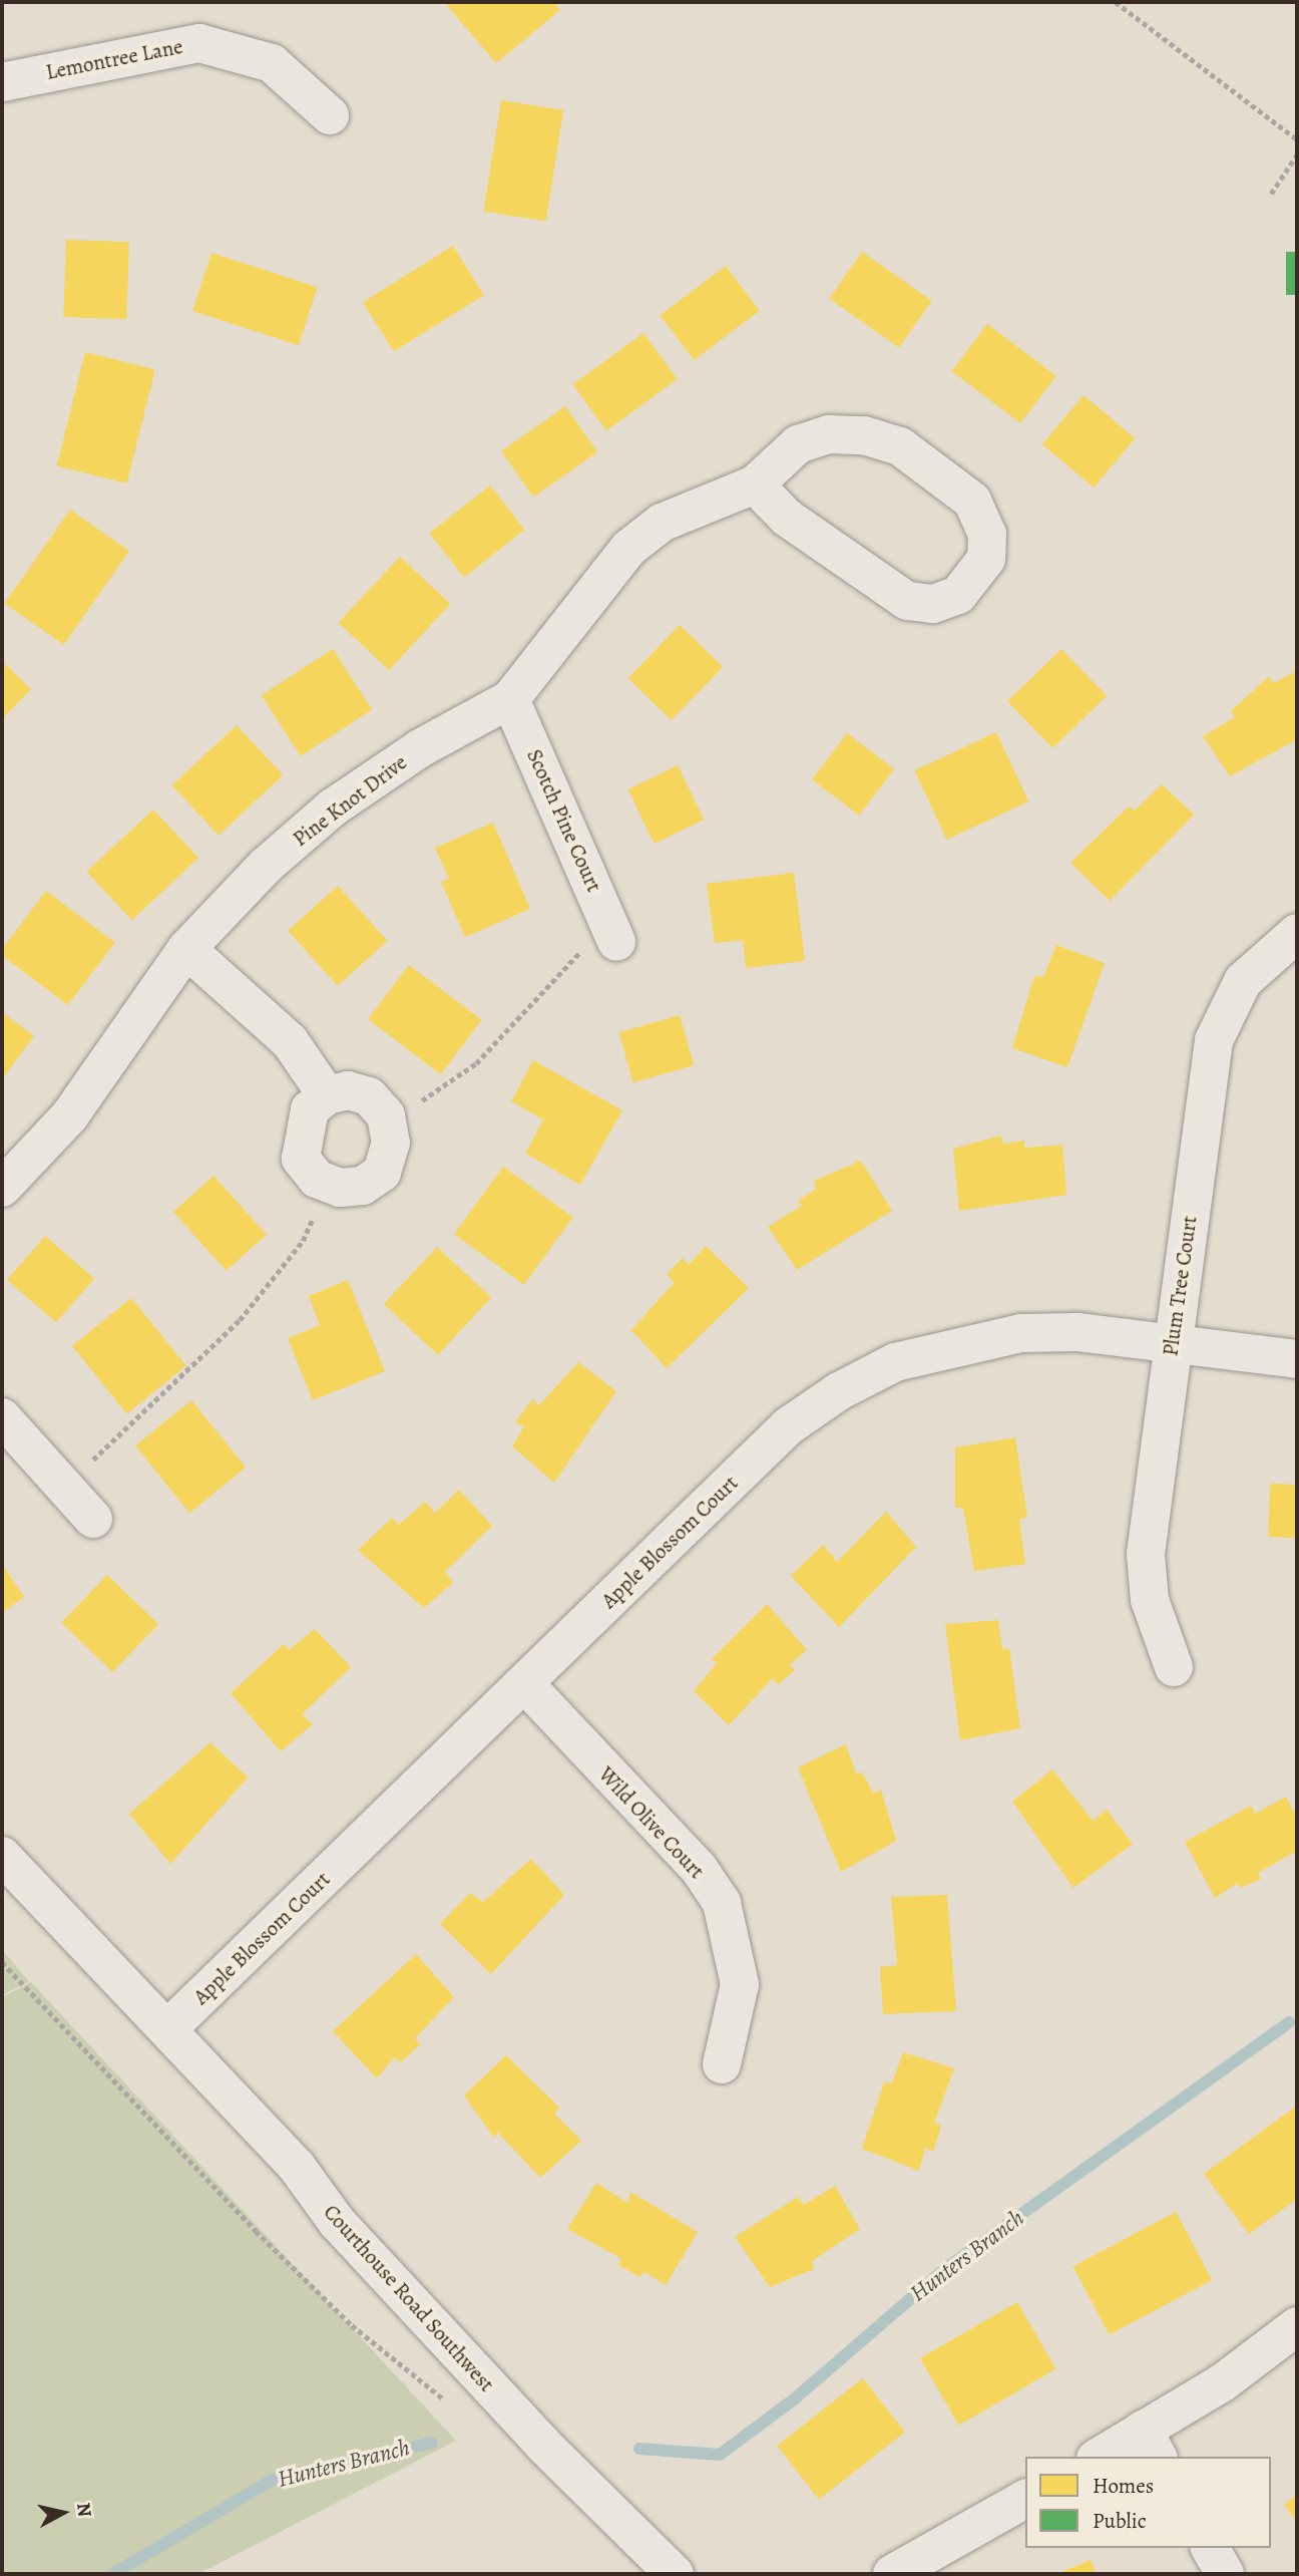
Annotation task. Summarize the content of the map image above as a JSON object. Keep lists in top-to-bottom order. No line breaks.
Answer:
{"streets":{"street":["Lemontree Lane","Pine Knot Drive","Scotch Pine Court","Plum Tree Court","Apple Blossom Court","Wild Olive Court","Courthouse Road Southwest"]},"crossings":[["Pine Knot Drive","Scotch Pine Court"],["Plum Tree Court","Apple Blossom Court"],["Apple Blossom Court","Wild Olive Court"],["Apple Blossom Court","Courthouse Road Southwest"]],"water":["Hunters Branch"],"legend":["Homes","Public"],"north":"right"}
